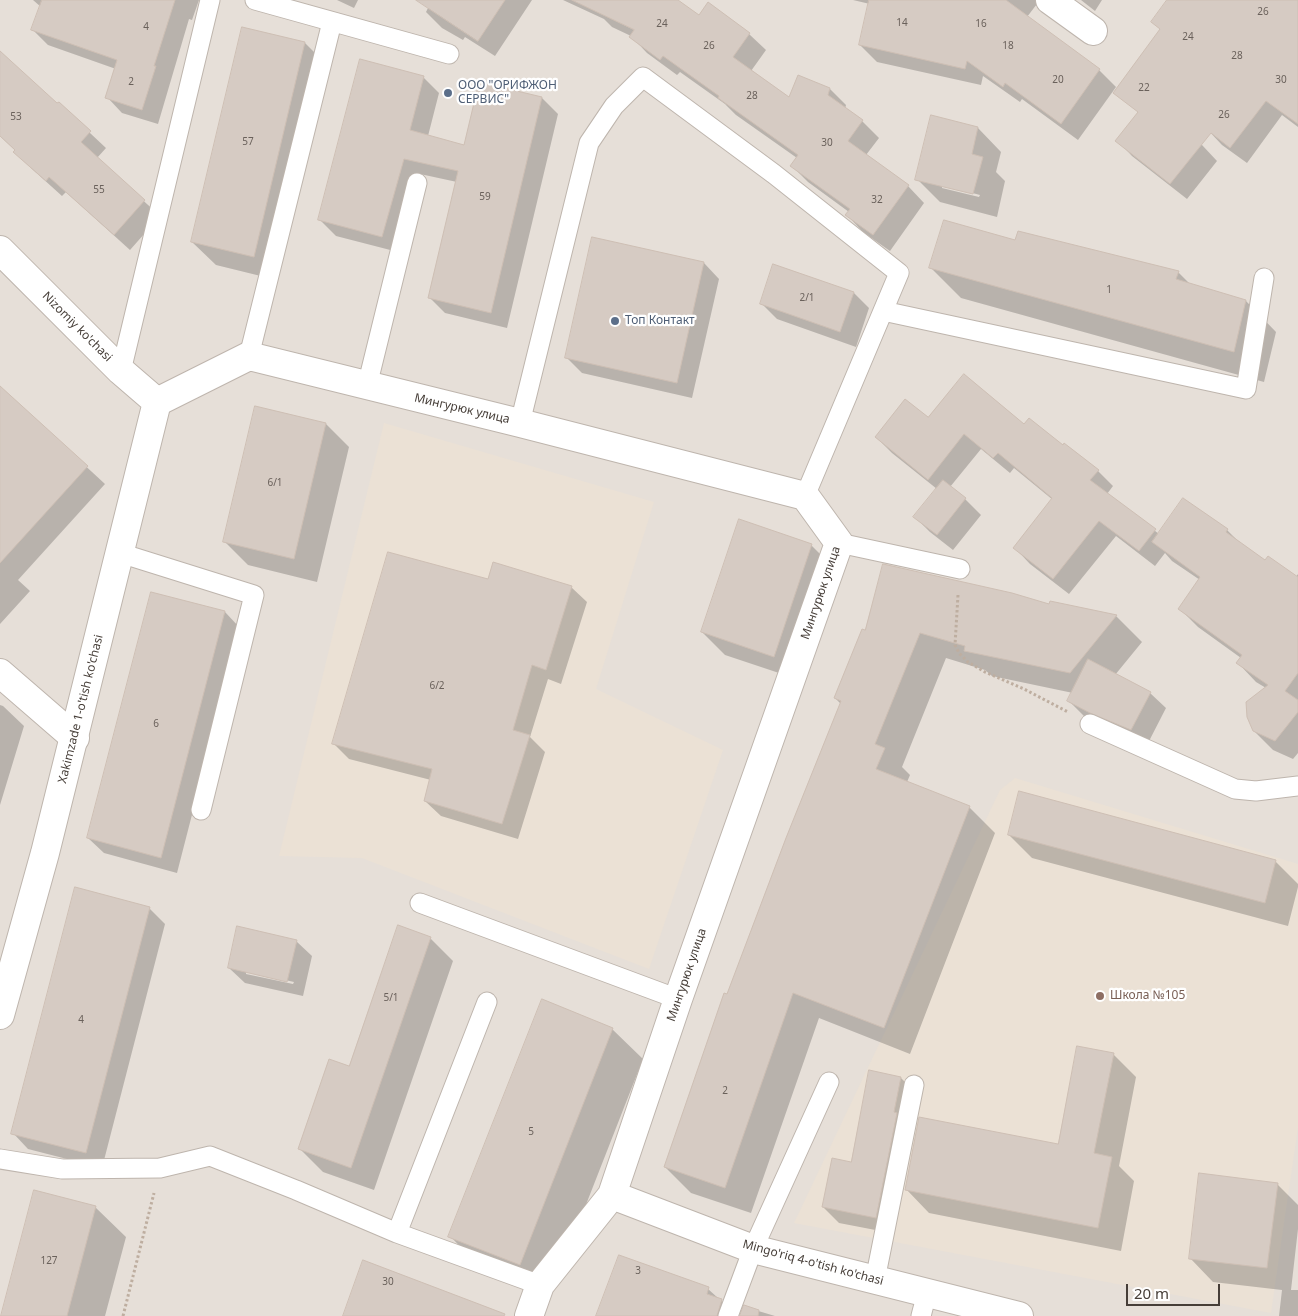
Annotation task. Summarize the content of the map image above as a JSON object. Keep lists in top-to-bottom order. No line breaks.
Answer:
{"streets":{"street":["Nizomiy ko'chasi","Мингурюк улица","Xakimzade 1-o'tish ko'chasi","Mingo'riq 4-o'tish ko'chasi"]},"crossings":[["Nizomiy ko'chasi","Xakimzade 1-o'tish ko'chasi"],["Мингурюк улица","Mingo'riq 4-o'tish ko'chasi"]],"places":["ООО \"ОРИФЖОН СЕРВИС\"","Топ Контакт","Школа №105"],"house_numbers":["26","14","24","16","4","24","26","18","28","20","30","2","22","28","26","53","57","30","55","59","32","1","2/1","6/1","6/2","6","5/1","4","2","5","127","3","30"],"scale_bar":"20 m"}
